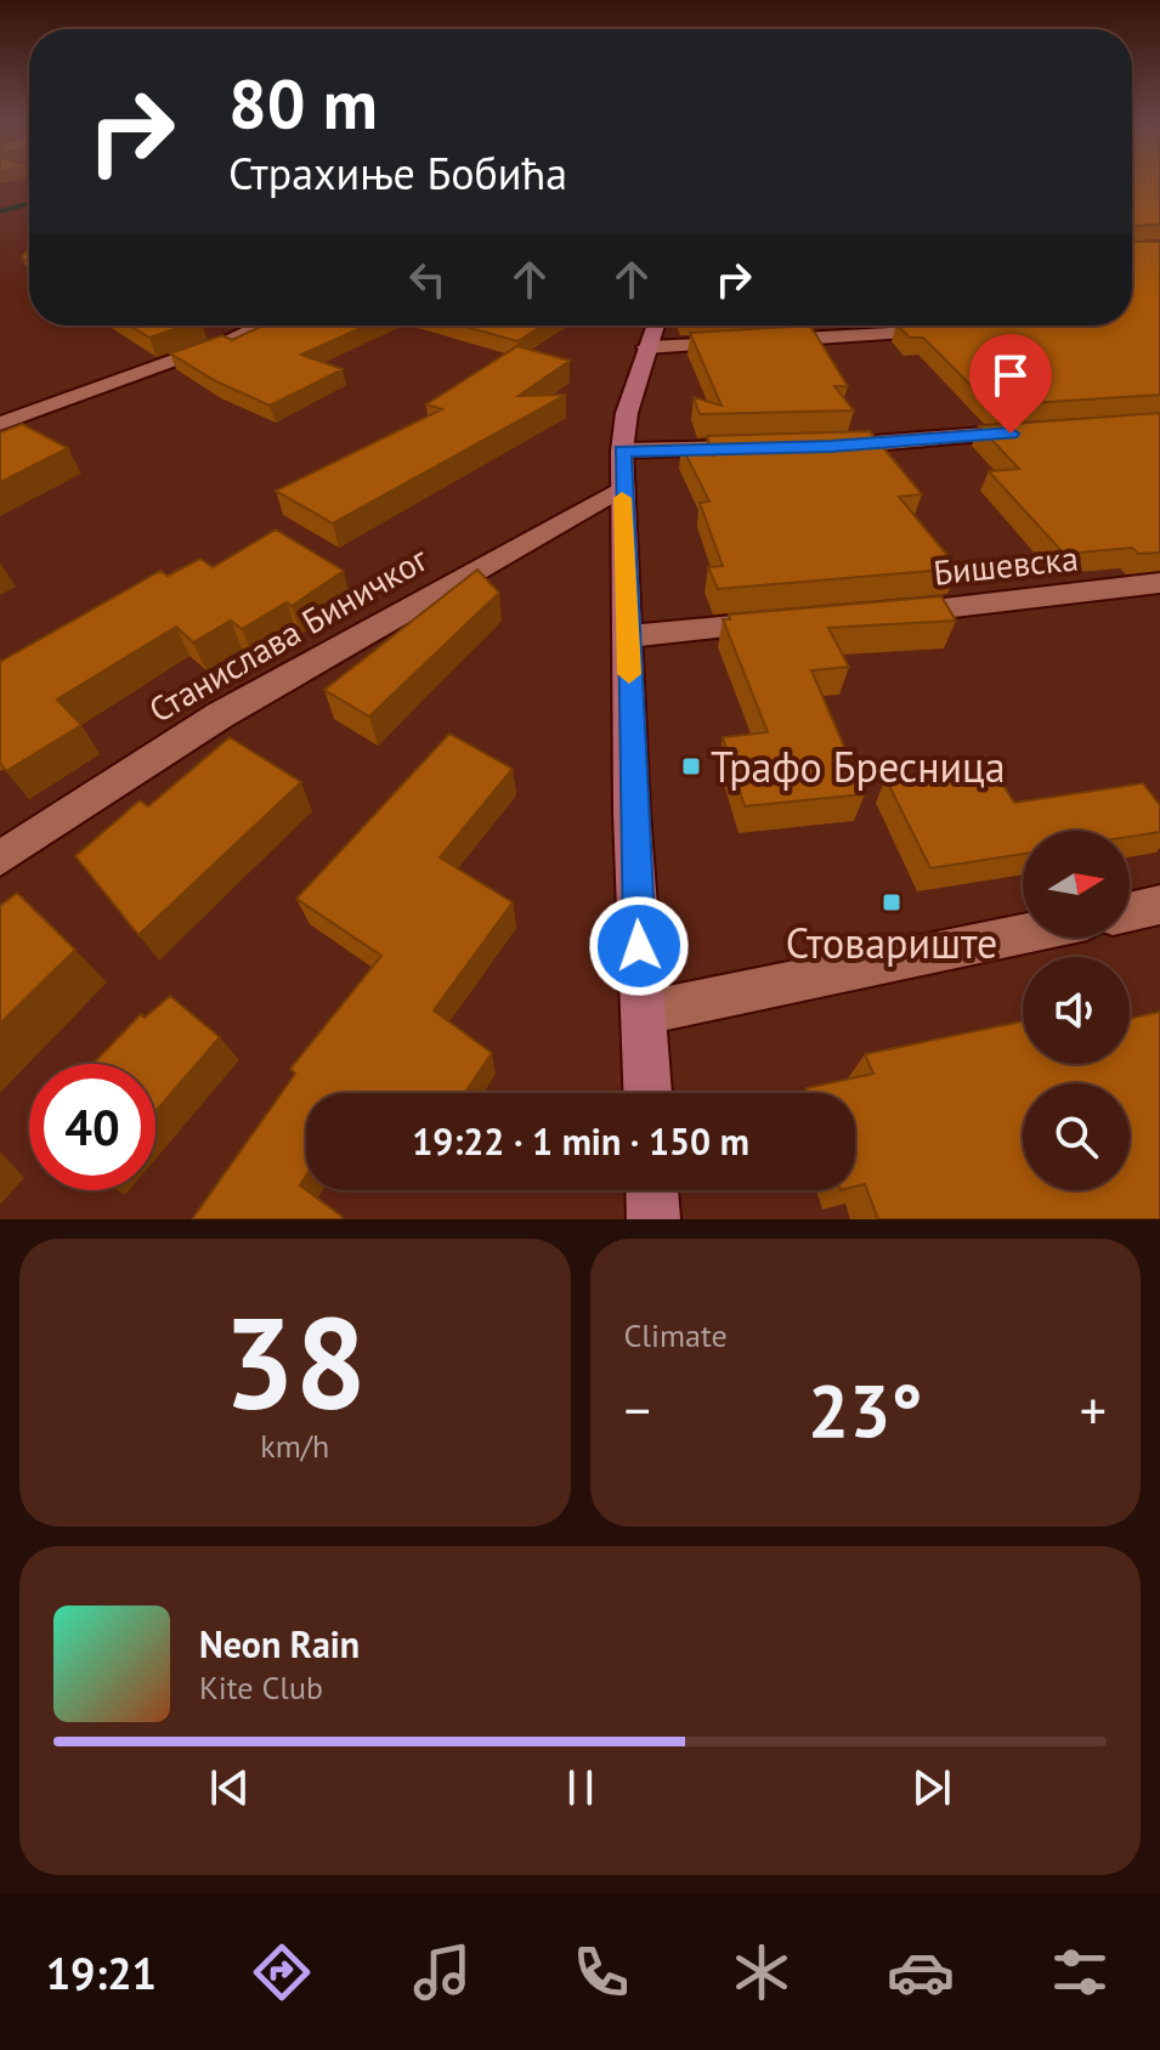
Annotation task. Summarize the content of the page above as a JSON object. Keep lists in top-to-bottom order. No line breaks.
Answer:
{"streets":{"street":["Бишевска","Станислава Биничког"]},"places":{"transit":["Трафо Бресница","Стовариште"]},"north":"right","page":{"turn":["80 m","Страхиње Бобића"],"limit":"40","trip":"19:22 · 1 min · 150 m","tile":[["38","km/h"],"Climate"],"heat":["−","23°","+"],"song":["Neon Rain","Kite Club"],"tabs":"19:21"}}
